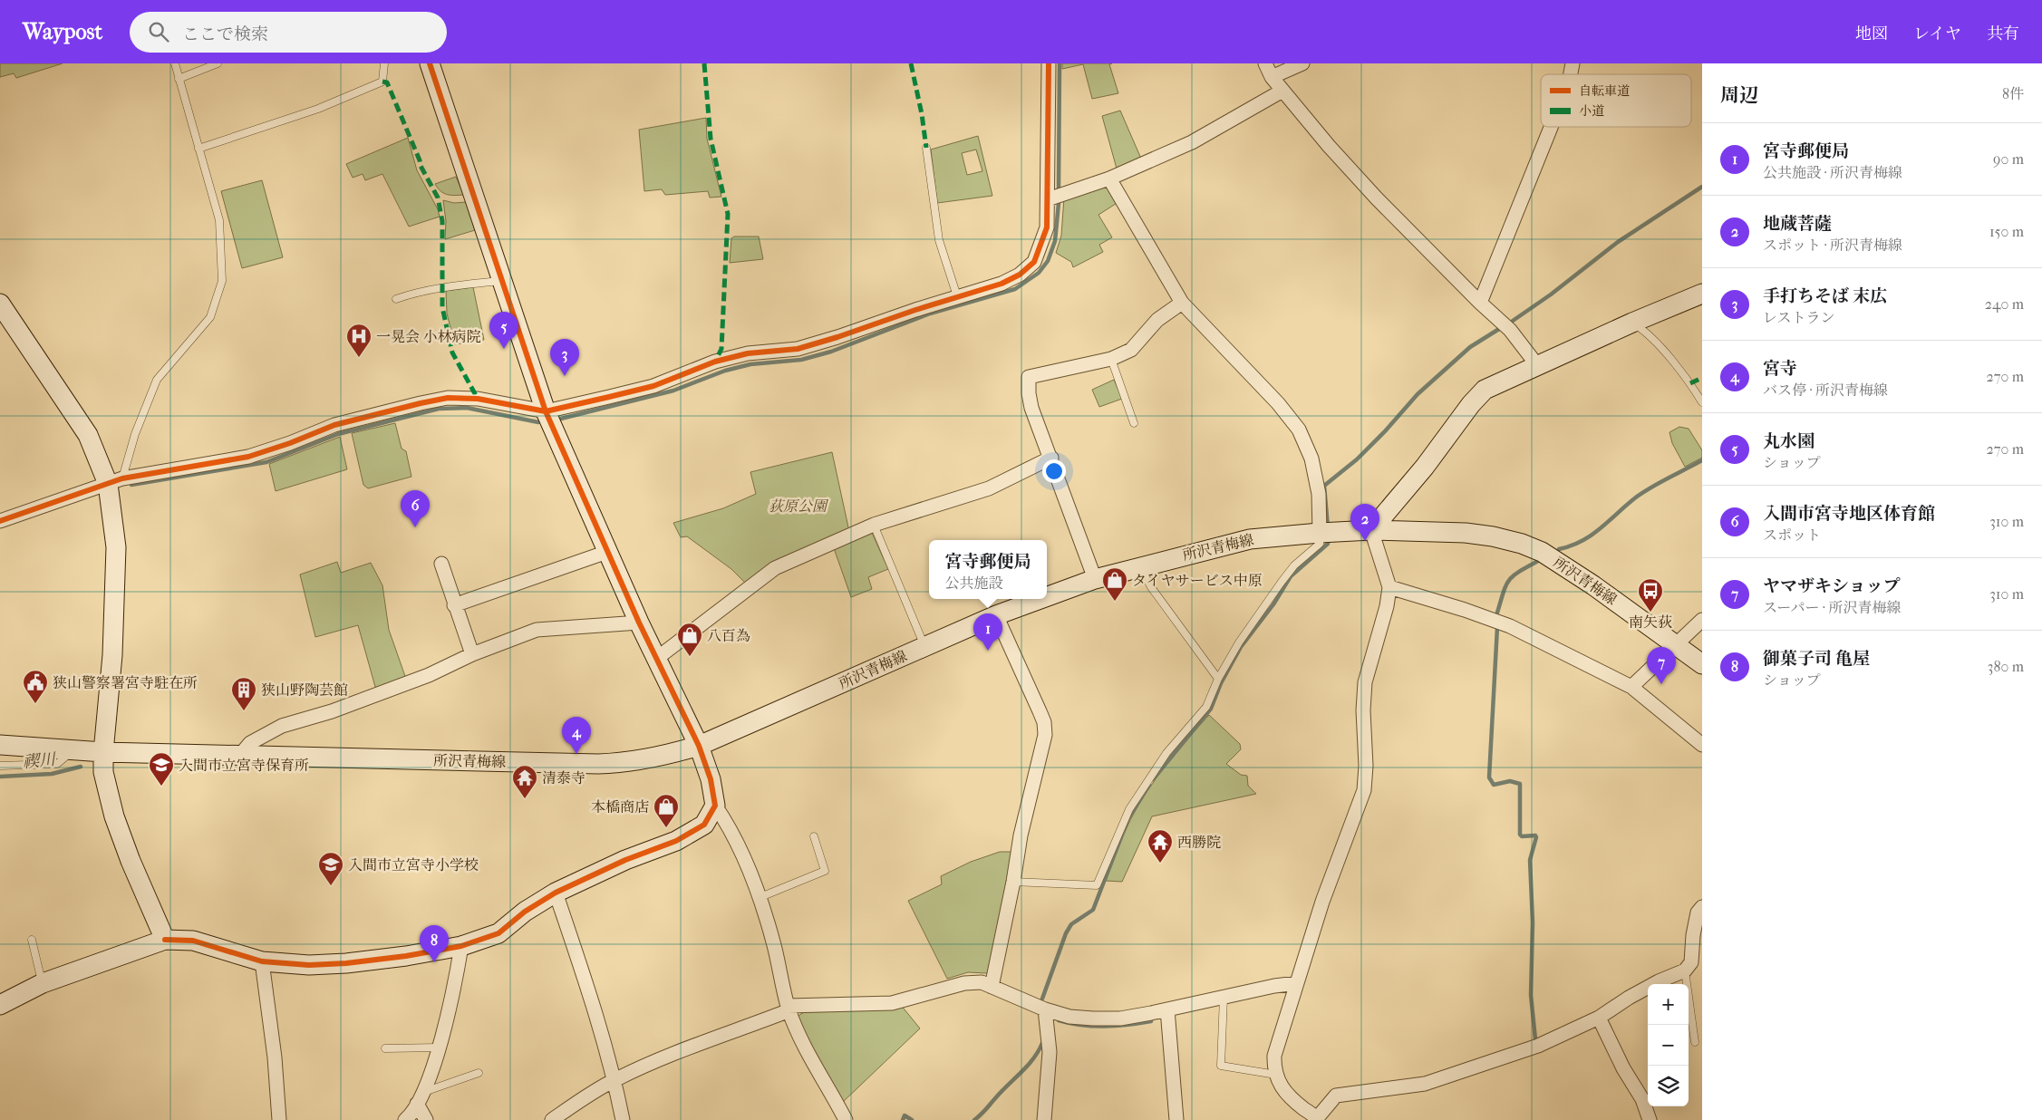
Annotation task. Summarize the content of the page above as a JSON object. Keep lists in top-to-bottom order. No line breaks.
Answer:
{"streets":{"street":["所沢青梅線"]},"water":["禊川"],"parks":["荻原公園"],"places":{"hospital":["一晃会 小林病院"],"shop":["タイヤサービス中原","八百為","本橋商店"],"bus stop":["南矢荻"],"public building":["狭山警察署宮寺駐在所"],"building":["狭山野陶芸館"],"school or university":["入間市立宮寺保育所","入間市立宮寺小学校"],"temple":["清泰寺","西勝院"]},"legend":["自転車道","小道"],"page":{"header":"Waypost","search":"ここで検索","nav":["地図","レイヤ","共有"],"heading":["周辺","8件"],"list":[{"mark":"1","name":"宮寺郵便局","note":"公共施設 · 所沢青梅線","value":"90 m"},{"mark":"2","name":"地蔵菩薩","note":"スポット · 所沢青梅線","value":"150 m"},{"mark":"3","name":"手打ちそば 末広","note":"レストラン","value":"240 m"},{"mark":"4","name":"宮寺","note":"バス停 · 所沢青梅線","value":"270 m"},{"mark":"5","name":"丸水園","note":"ショップ","value":"270 m"},{"mark":"6","name":"入間市宮寺地区体育館","note":"スポット","value":"310 m"},{"mark":"7","name":"ヤマザキショップ","note":"スーパー · 所沢青梅線","value":"310 m"},{"mark":"8","name":"御菓子司 亀屋","note":"ショップ","value":"380 m"}],"pins":["5","3","6","2","1","7","4","8"],"popup":["宮寺郵便局","公共施設"],"map_buttons":["+","−"]}}
